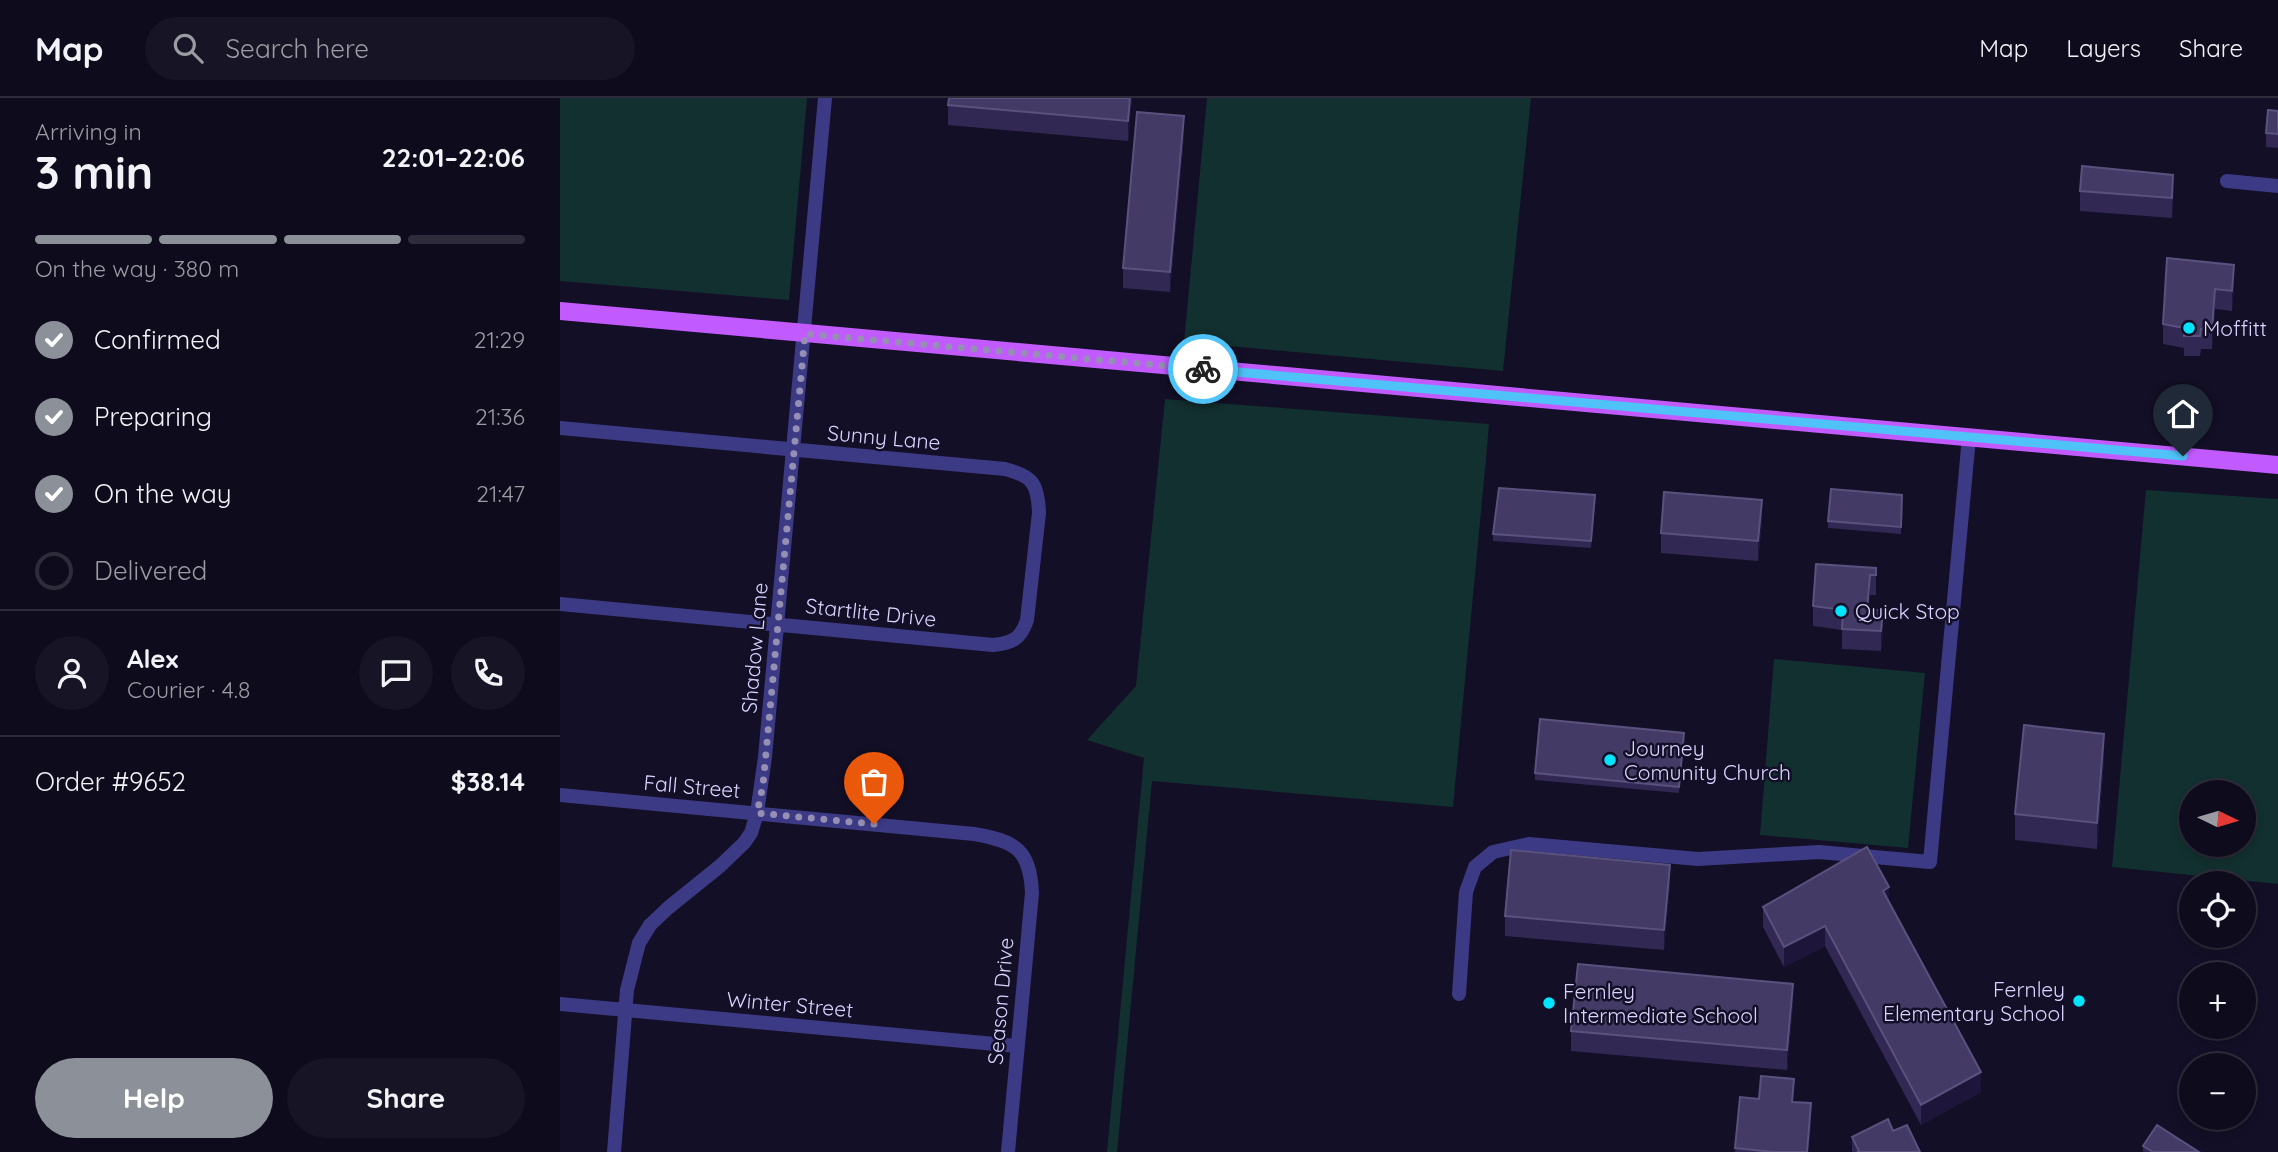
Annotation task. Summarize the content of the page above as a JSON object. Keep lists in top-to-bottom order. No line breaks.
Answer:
{"streets":{"street":["Sunny Lane","Startlite Drive","Shadow Lane","Fall Street","Season Drive","Winter Street"]},"crossings":[["Sunny Lane","Startlite Drive"],["Sunny Lane","Shadow Lane"],["Startlite Drive","Shadow Lane"],["Shadow Lane","Fall Street"],["Shadow Lane","Winter Street"],["Fall Street","Season Drive"],["Season Drive","Winter Street"]],"places":["Moffitt","Quick Stop","Journey Comunity Church","Fernley Elementary School","Fernley Intermediate School"],"north":"right","page":{"header":"Map","search":"Search here","nav":["Map","Layers","Share"],"heading":["3 min","Arriving in","22:01–22:06"],"panel":["Alex","Courier · 4.8","Order #9652","$38.14"],"bar":"On the way · 380 m","list":[["Confirmed","21:29"],["Preparing","21:36"],["On the way","21:47"],"Delivered"],"map_buttons":["+","−"],"buttons":["Help","Share"]}}
